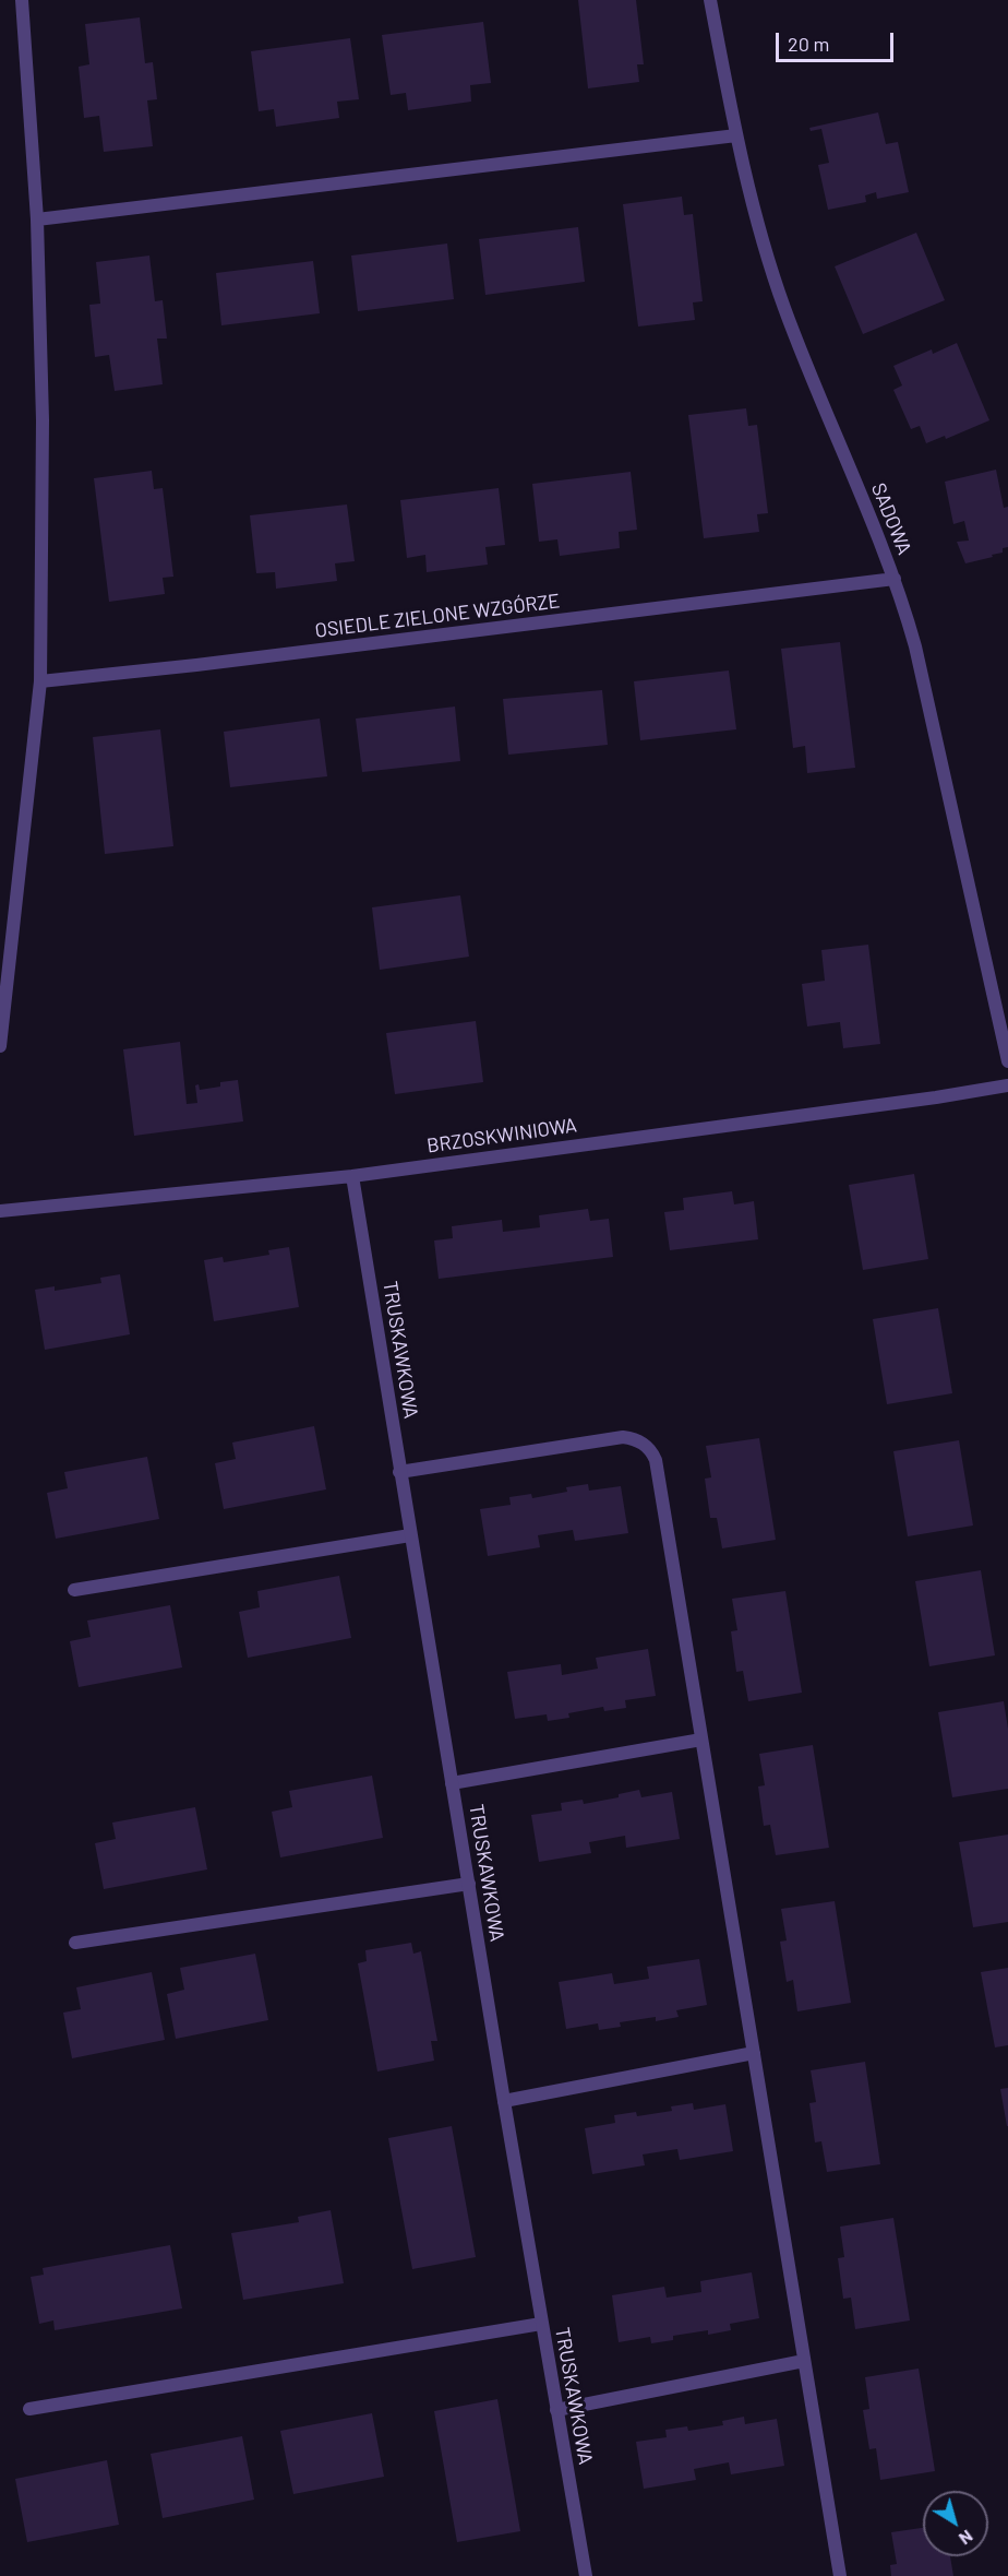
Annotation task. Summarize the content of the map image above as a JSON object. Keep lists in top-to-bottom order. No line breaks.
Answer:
{"streets":{"street":["SADOWA","OSIEDLE ZIELONE WZGÓRZE","BRZOSKWINIOWA","TRUSKAWKOWA"]},"crossings":[["SADOWA","OSIEDLE ZIELONE WZGÓRZE"],["BRZOSKWINIOWA","TRUSKAWKOWA"]],"scale_bar":"20 m","north":"bottom right"}
